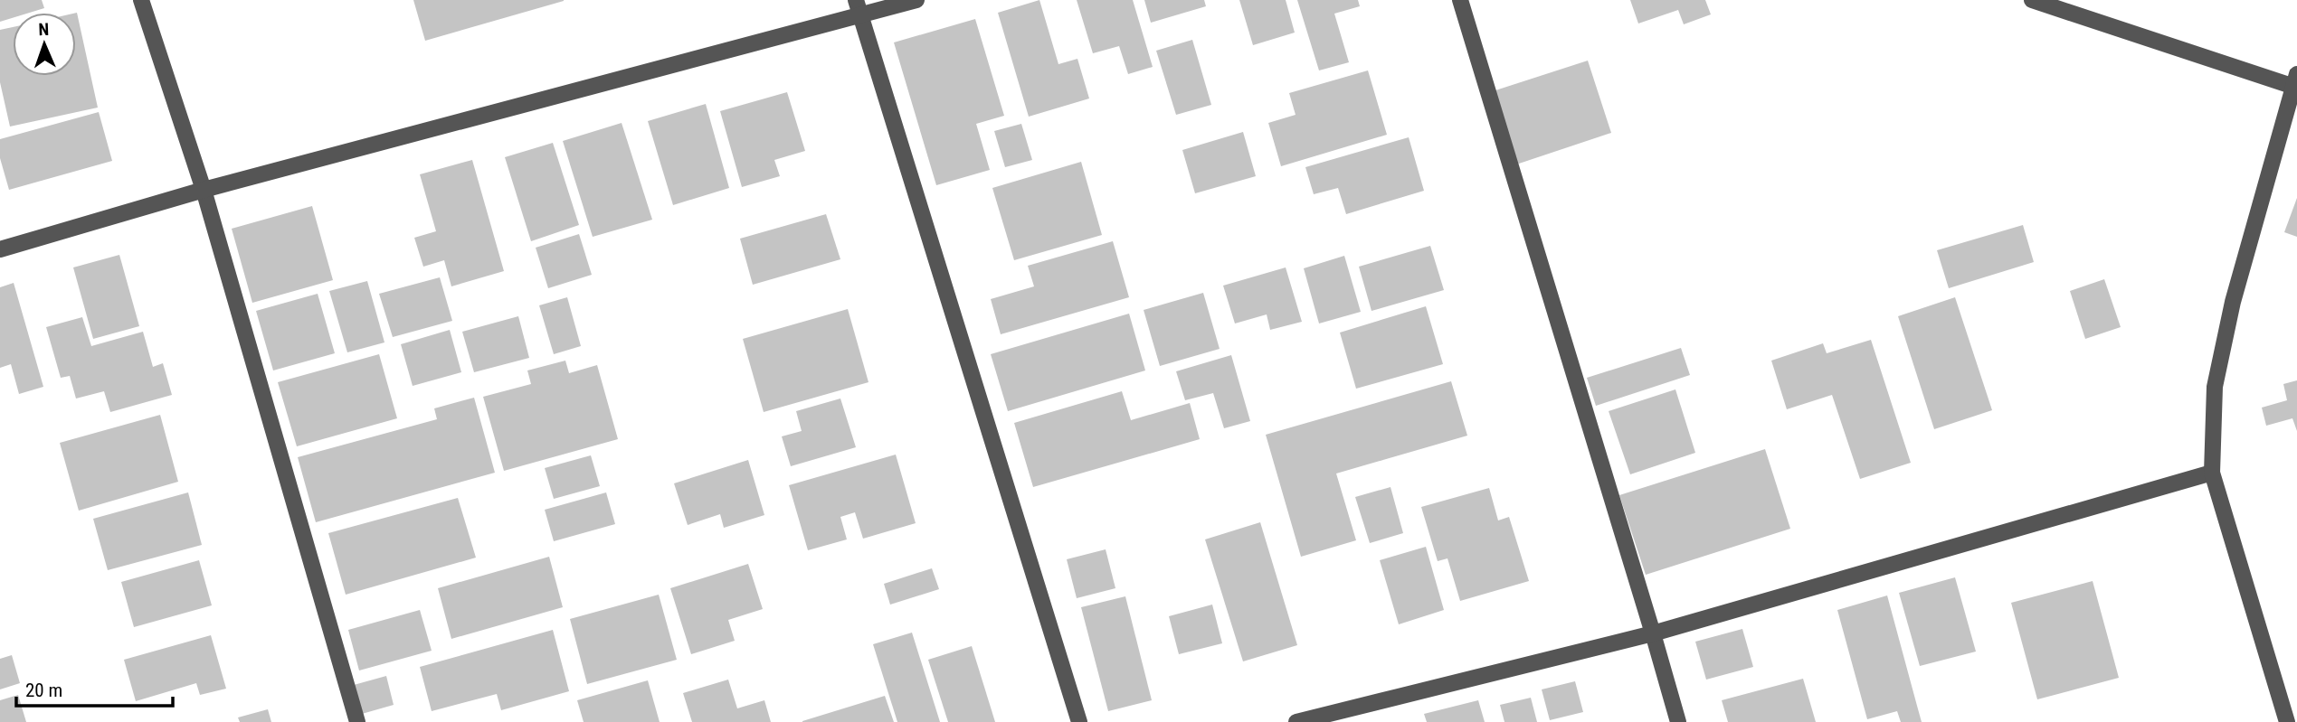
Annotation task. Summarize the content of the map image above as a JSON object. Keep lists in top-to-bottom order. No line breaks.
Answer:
{"scale_bar":"20 m","north":"top"}
